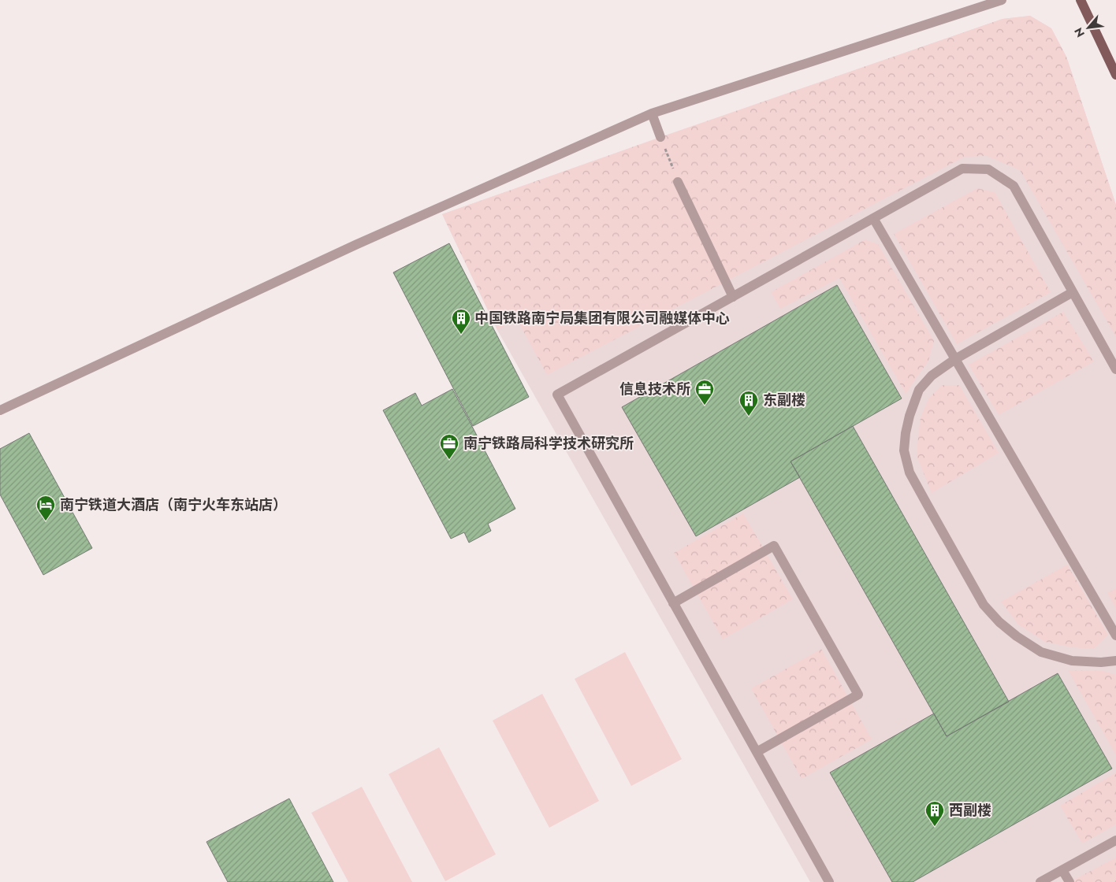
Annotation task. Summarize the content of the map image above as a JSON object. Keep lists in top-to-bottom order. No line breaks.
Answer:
{"places":{"building":["中国铁路南宁局集团有限公司融媒体中心","东副楼","西副楼"],"office":["信息技术所","南宁铁路局科学技术研究所"],"hotel":["南宁铁道大酒店（南宁火车东站店）"]},"north":"bottom left"}
